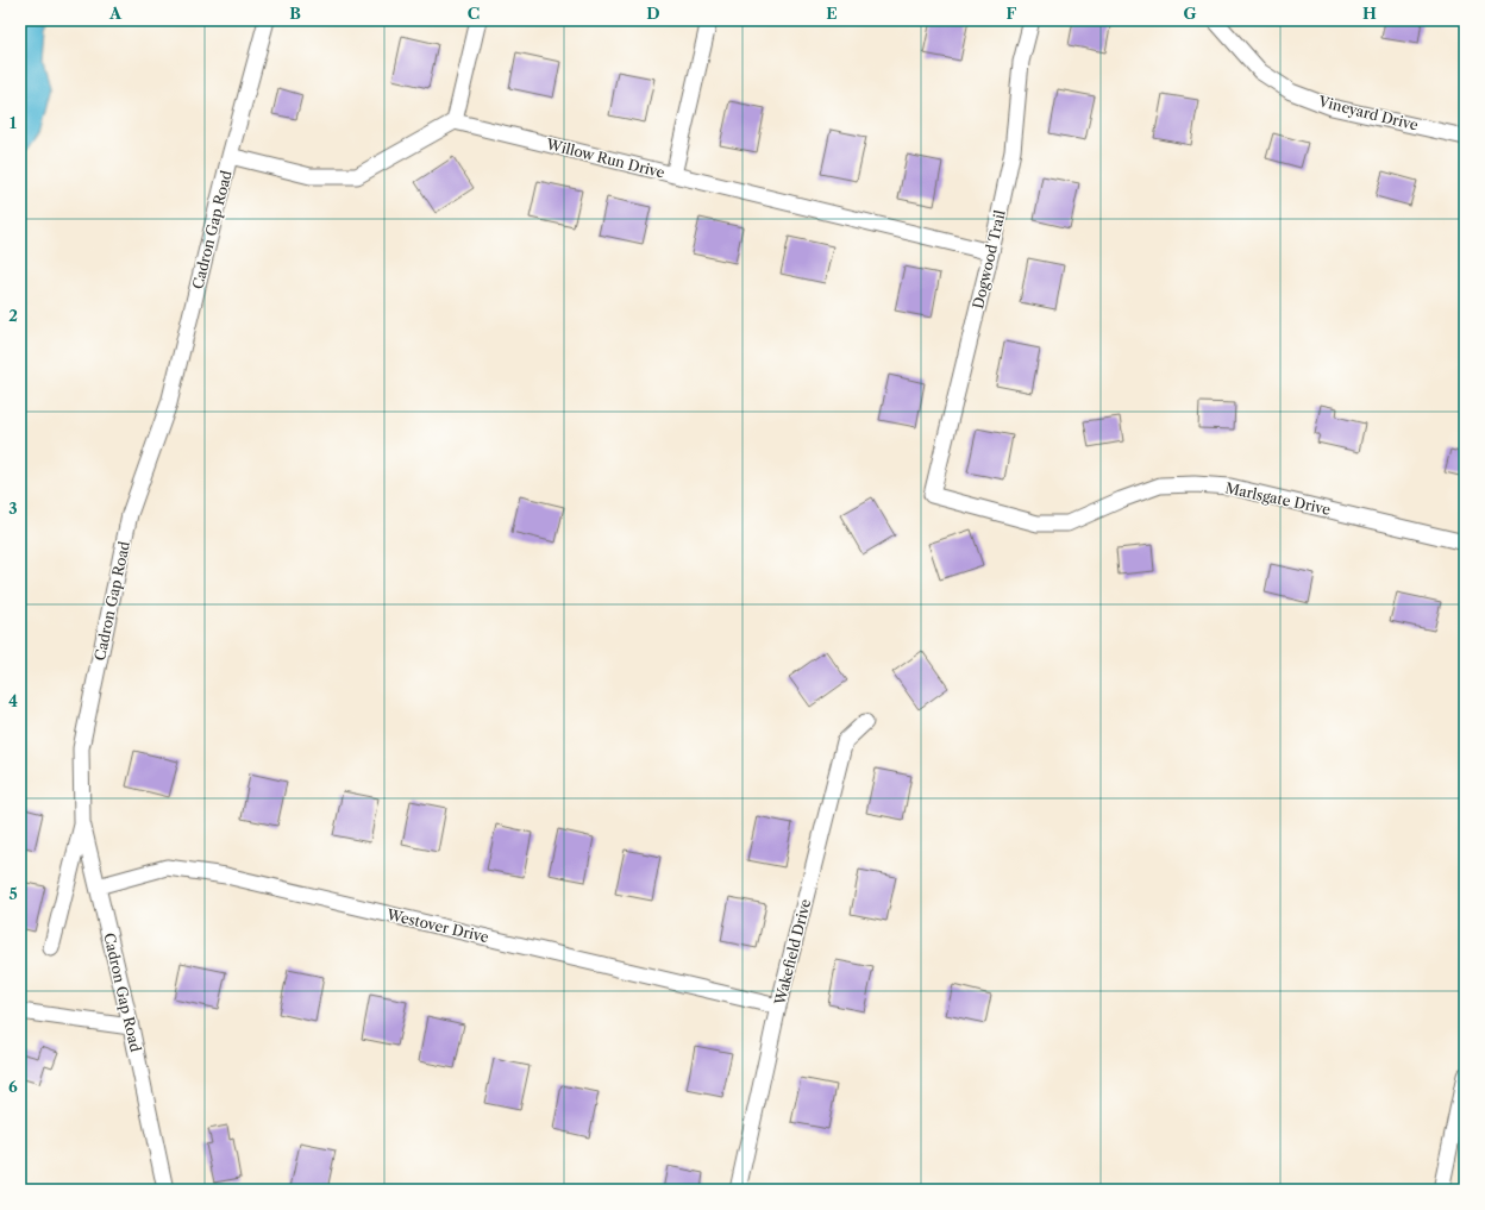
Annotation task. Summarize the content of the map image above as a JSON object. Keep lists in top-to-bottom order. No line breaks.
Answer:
{"streets":{"street":["Vineyard Drive","Willow Run Drive","Cadron Gap Road","Dogwood Trail","Marlsgate Drive","Westover Drive","Wakefield Drive"]},"crossings":[["Willow Run Drive","Dogwood Trail"],["Cadron Gap Road","Westover Drive"],["Dogwood Trail","Marlsgate Drive"],["Westover Drive","Wakefield Drive"]],"grid":{"columns":["A","B","C","D","E","F","G","H"],"rows":["1","2","3","4","5","6"]}}
